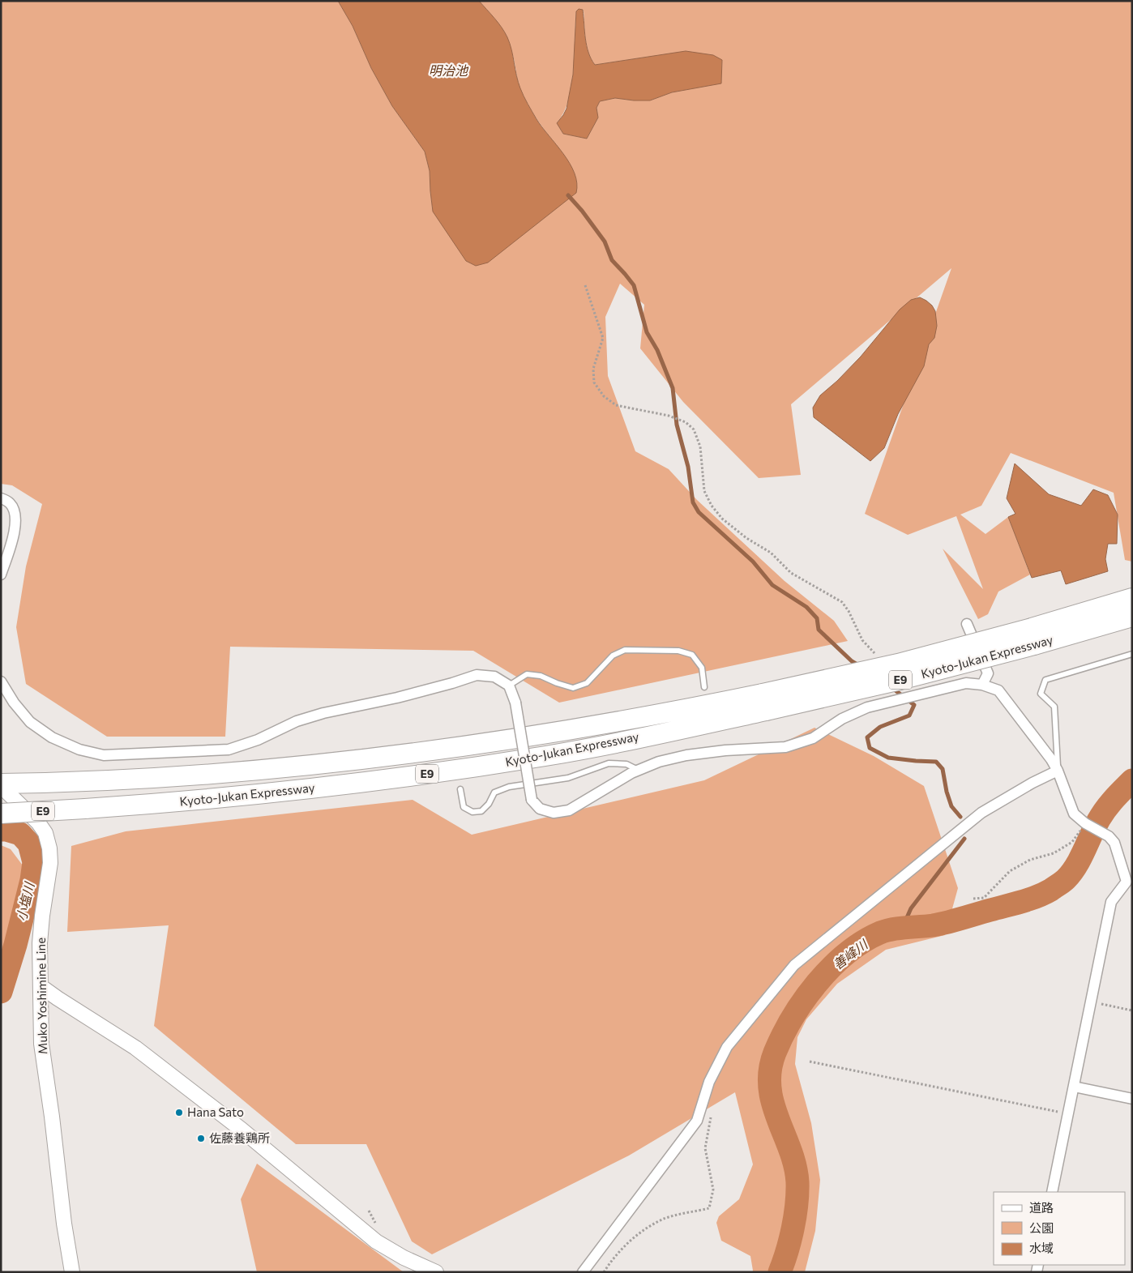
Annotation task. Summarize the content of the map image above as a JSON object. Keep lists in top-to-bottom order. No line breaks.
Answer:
{"streets":{"highway":["Kyoto-Jukan Expressway","E9"],"main road":["Muko Yoshimine Line"]},"crossings":[["Kyoto-Jukan Expressway","Muko Yoshimine Line"]],"water":["明治池","小塩川","善峰川"],"places":["Hana Sato","佐藤養鶏所"],"legend":["道路","公園","水域"]}
